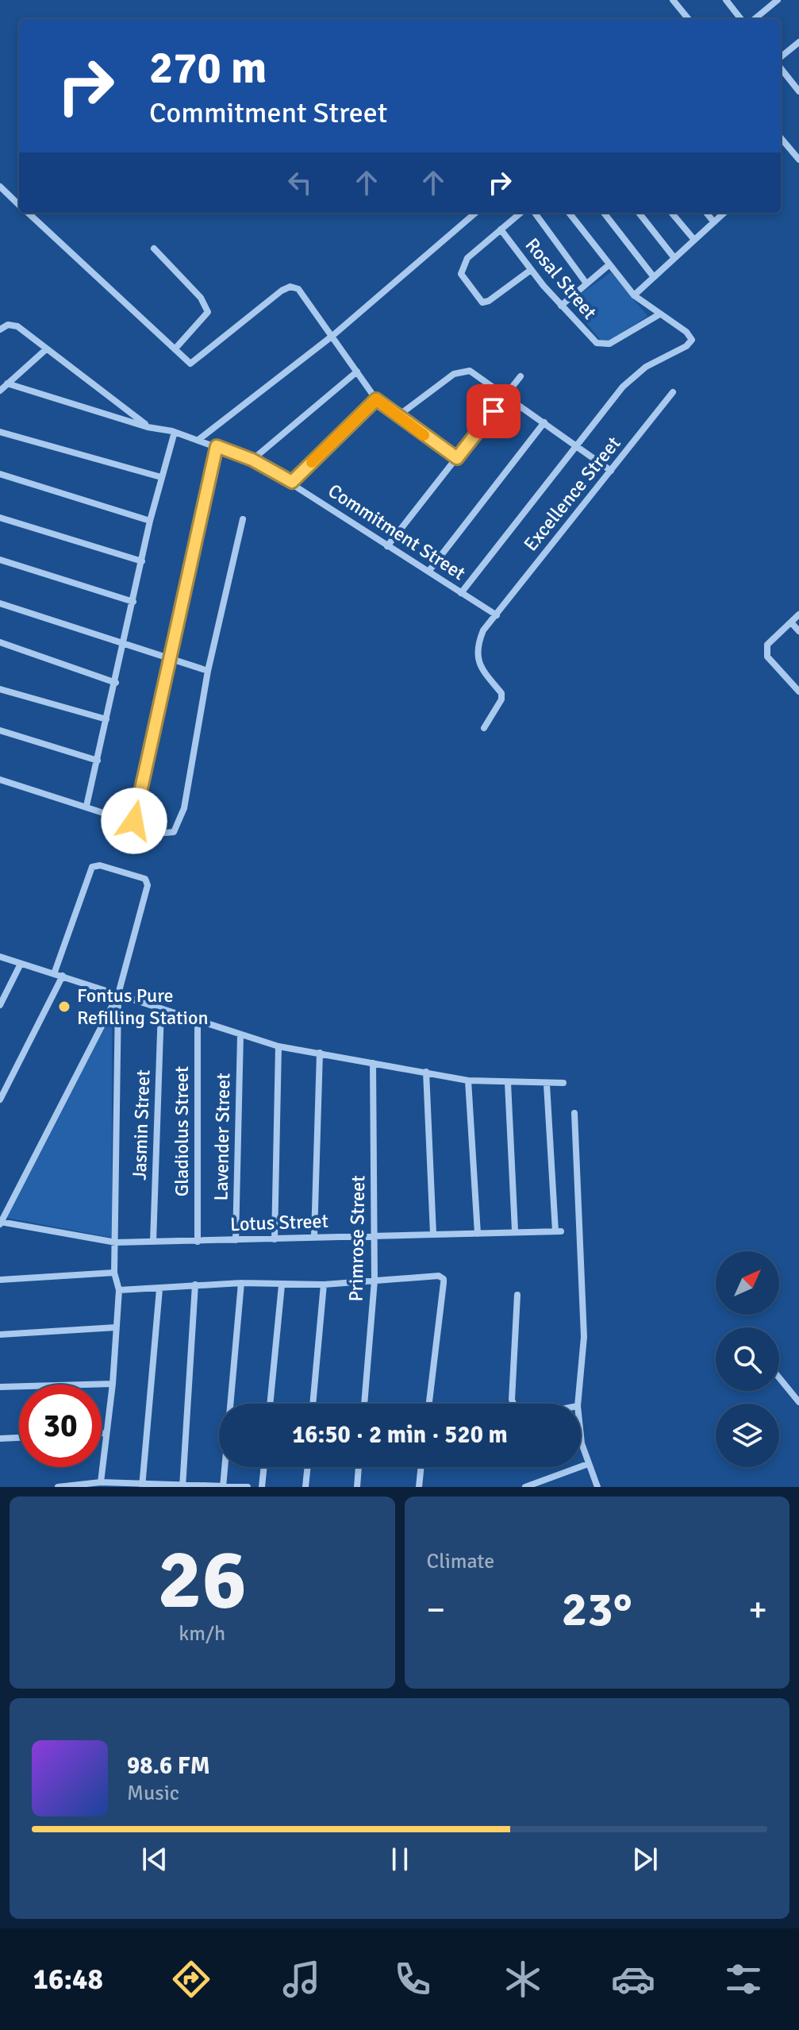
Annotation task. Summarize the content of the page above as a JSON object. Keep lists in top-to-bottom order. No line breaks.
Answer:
{"streets":{"street":["Rosal Street","Excellence Street","Commitment Street","Jasmin Street","Gladiolus Street","Lavender Street","Lotus Street","Primrose Street"]},"crossings":[["Excellence Street","Commitment Street"],["Jasmin Street","Lotus Street"],["Gladiolus Street","Lotus Street"],["Lavender Street","Lotus Street"],["Lotus Street","Primrose Street"]],"places":["Fontus Pure Refilling Station"],"north":"top right","page":{"turn":["270 m","Commitment Street"],"limit":"30","trip":"16:50 · 2 min · 520 m","tile":[["26","km/h"],"Climate"],"heat":["−","23°","+"],"song":["98.6 FM","Music"],"tabs":"16:48"}}
